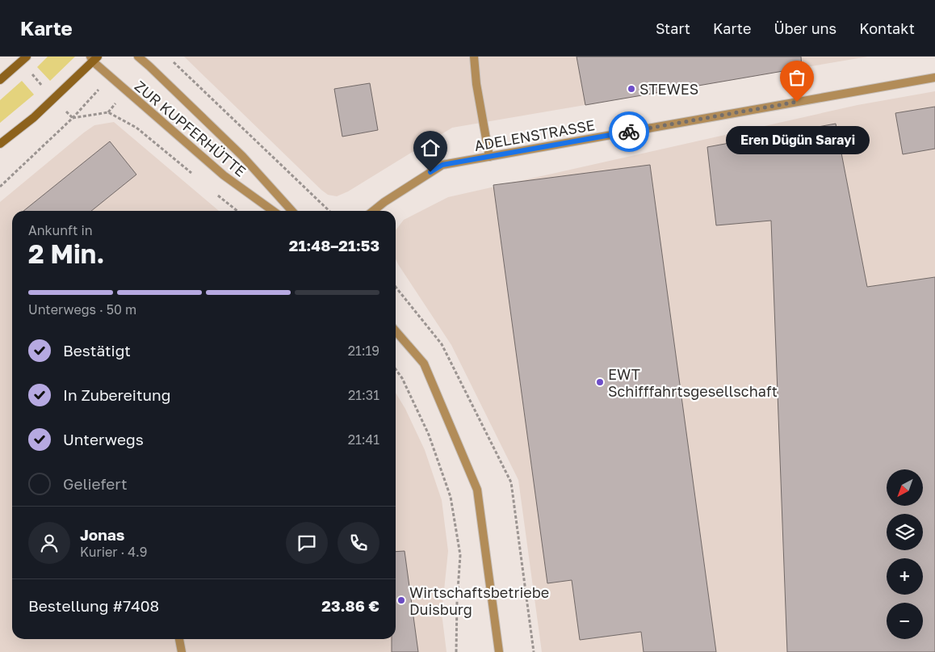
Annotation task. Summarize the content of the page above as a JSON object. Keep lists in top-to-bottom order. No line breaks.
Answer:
{"streets":{"street":["ZUR KUPFERHÜTTE","ADELENSTRASSE"]},"places":["STEWES","Eren Dügün Sarayi","EWT Schifffahrtsgesellschaft","Wirtschaftsbetriebe Duisburg"],"north":"bottom left","page":{"header":"Karte","nav":["Start","Karte","Über uns","Kontakt"],"bubble":"Eren Dügün Sarayi","heading":["2 Min.","Ankunft in","21:48–21:53"],"panel":["Jonas","Kurier · 4.9","Bestellung #7408","23.86 €"],"bar":"Unterwegs · 50 m","list":[["Bestätigt","21:19"],["In Zubereitung","21:31"],["Unterwegs","21:41"],"Geliefert"],"map_buttons":["+","−"]}}
